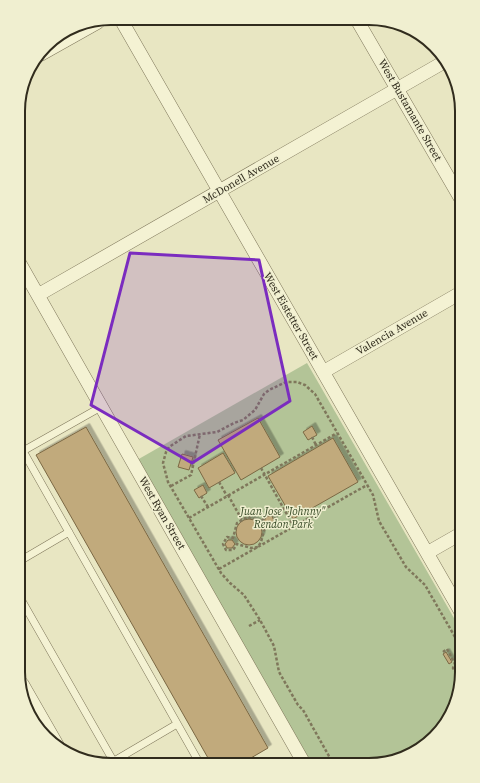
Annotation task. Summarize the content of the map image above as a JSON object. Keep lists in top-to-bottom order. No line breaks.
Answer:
{"streets":{"street":["West Bustamante Street","McDonell Avenue","West Eistetter Street","Valencia Avenue","West Ryan Street"]},"crossings":[["West Bustamante Street","McDonell Avenue"],["McDonell Avenue","West Eistetter Street"],["McDonell Avenue","West Ryan Street"],["West Eistetter Street","Valencia Avenue"]],"parks":["Juan Jose \"Johnny\" Rendon Park"]}
